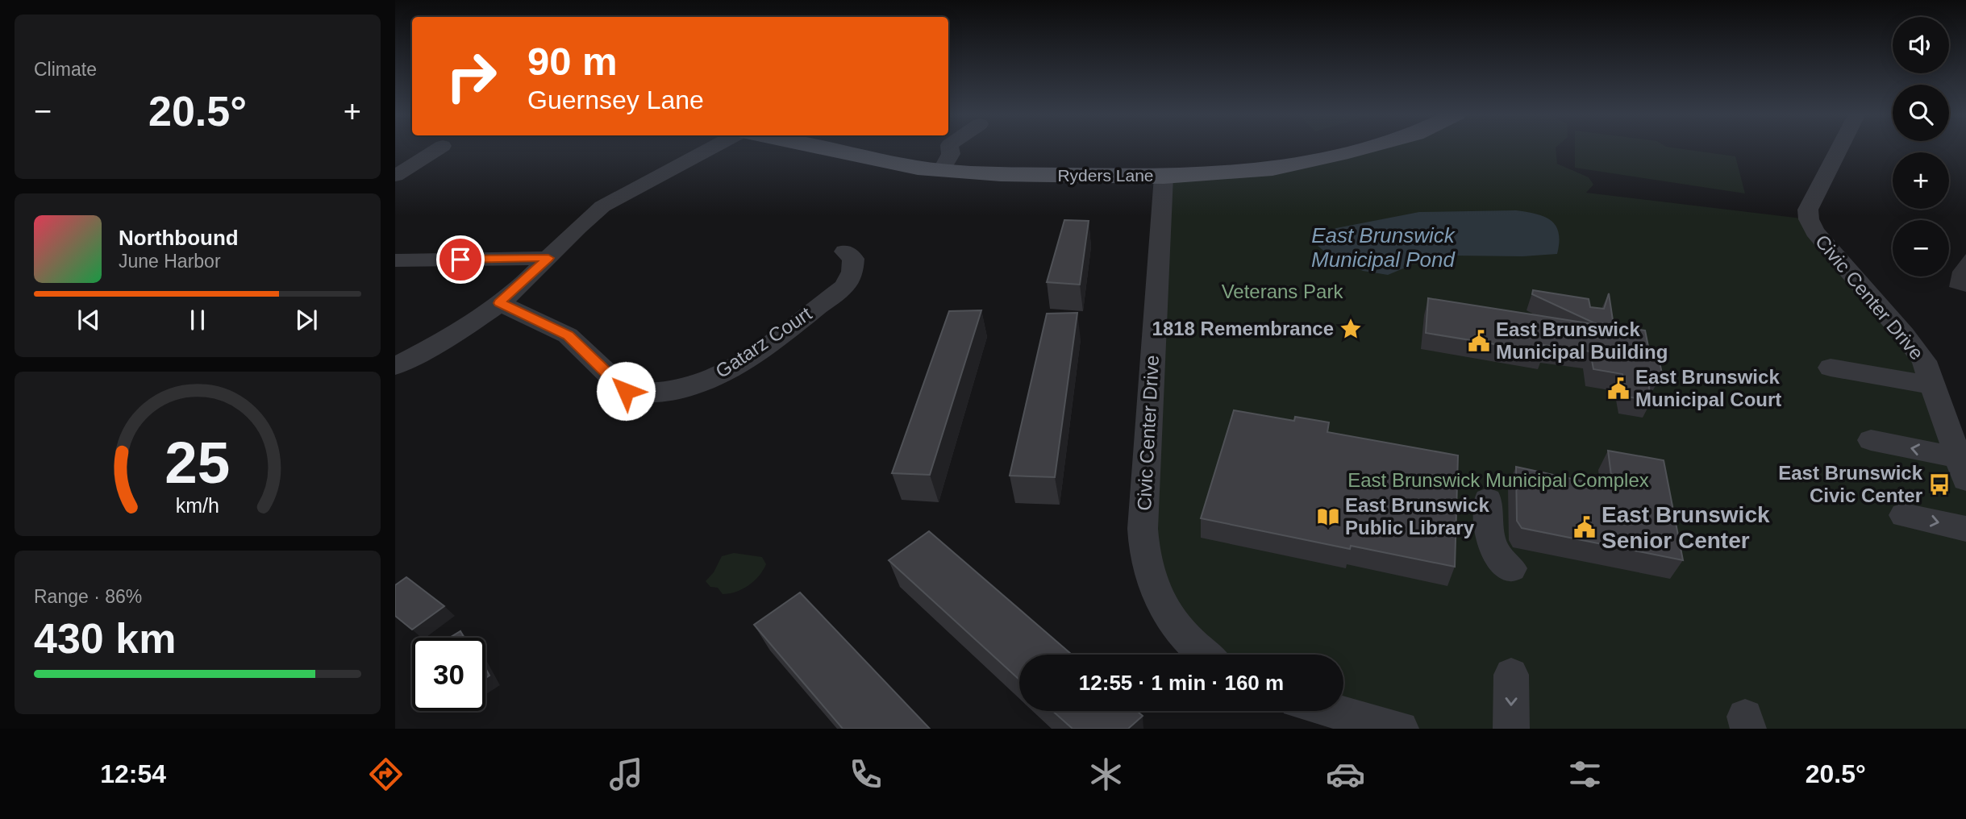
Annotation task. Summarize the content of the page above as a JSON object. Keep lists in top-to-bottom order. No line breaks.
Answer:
{"streets":{"main road":["Ryders Lane"],"street":["Civic Center Drive","Gatarz Court"]},"crossings":[["Ryders Lane","Civic Center Drive"]],"water":["East Brunswick Municipal Pond"],"parks":["Veterans Park","East Brunswick Municipal Complex"],"places":{"place":["1818 Remembrance"],"public building":["East Brunswick Municipal Building","East Brunswick Municipal Court","East Brunswick Senior Center"],"bus stop":["East Brunswick Civic Center"],"library":["East Brunswick Public Library"]},"page":{"tile":["Climate",["Range · 86%","430 km"]],"map_buttons":["+","−"],"turn":["90 m","Guernsey Lane"],"heat":["−","20.5°","+"],"song":["Northbound","June Harbor"],"limit":"30","trip":"12:55 · 1 min · 160 m","tabs":["12:54","20.5°"],"gauge":["25","km/h"]}}
